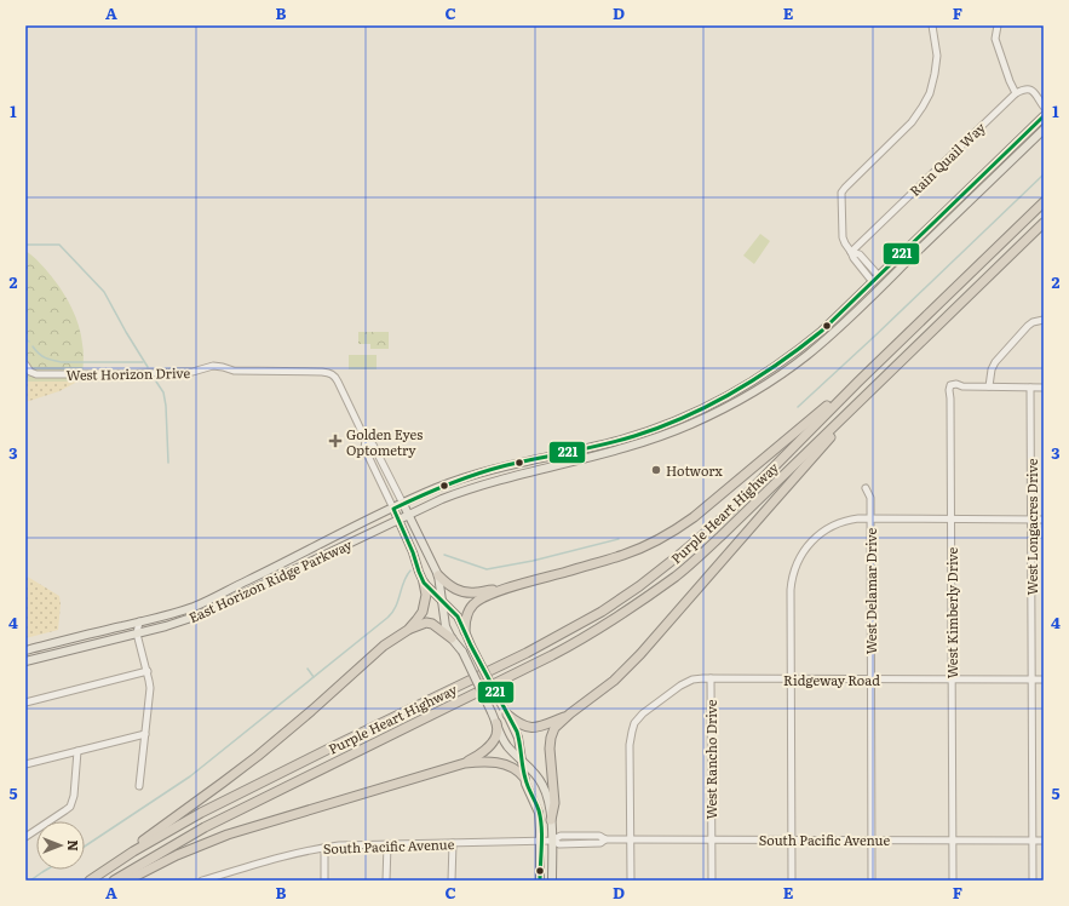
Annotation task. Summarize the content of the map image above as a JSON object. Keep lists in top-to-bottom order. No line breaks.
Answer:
{"streets":{"highway":["Purple Heart Highway"],"main road":["West Horizon Drive","East Horizon Ridge Parkway"],"street":["Rain Quail Way","West Longacres Drive","West Delamar Drive","West Kimberly Drive","Ridgeway Road","West Rancho Drive","South Pacific Avenue"]},"crossings":[["West Horizon Drive","East Horizon Ridge Parkway"],["West Horizon Drive","South Pacific Avenue"],["West Longacres Drive","Ridgeway Road"],["West Longacres Drive","South Pacific Avenue"],["West Delamar Drive","Ridgeway Road"],["West Delamar Drive","South Pacific Avenue"],["West Kimberly Drive","Ridgeway Road"],["West Kimberly Drive","South Pacific Avenue"],["Ridgeway Road","West Rancho Drive"],["Ridgeway Road","South Pacific Avenue"],["West Rancho Drive","South Pacific Avenue"]],"places":{"health":["Golden Eyes Optometry"],"other":["Hotworx"]},"lines":["transit line 221"],"north":"right","grid":{"columns":["A","B","C","D","E","F"],"rows":["1","2","3","4","5"]}}
